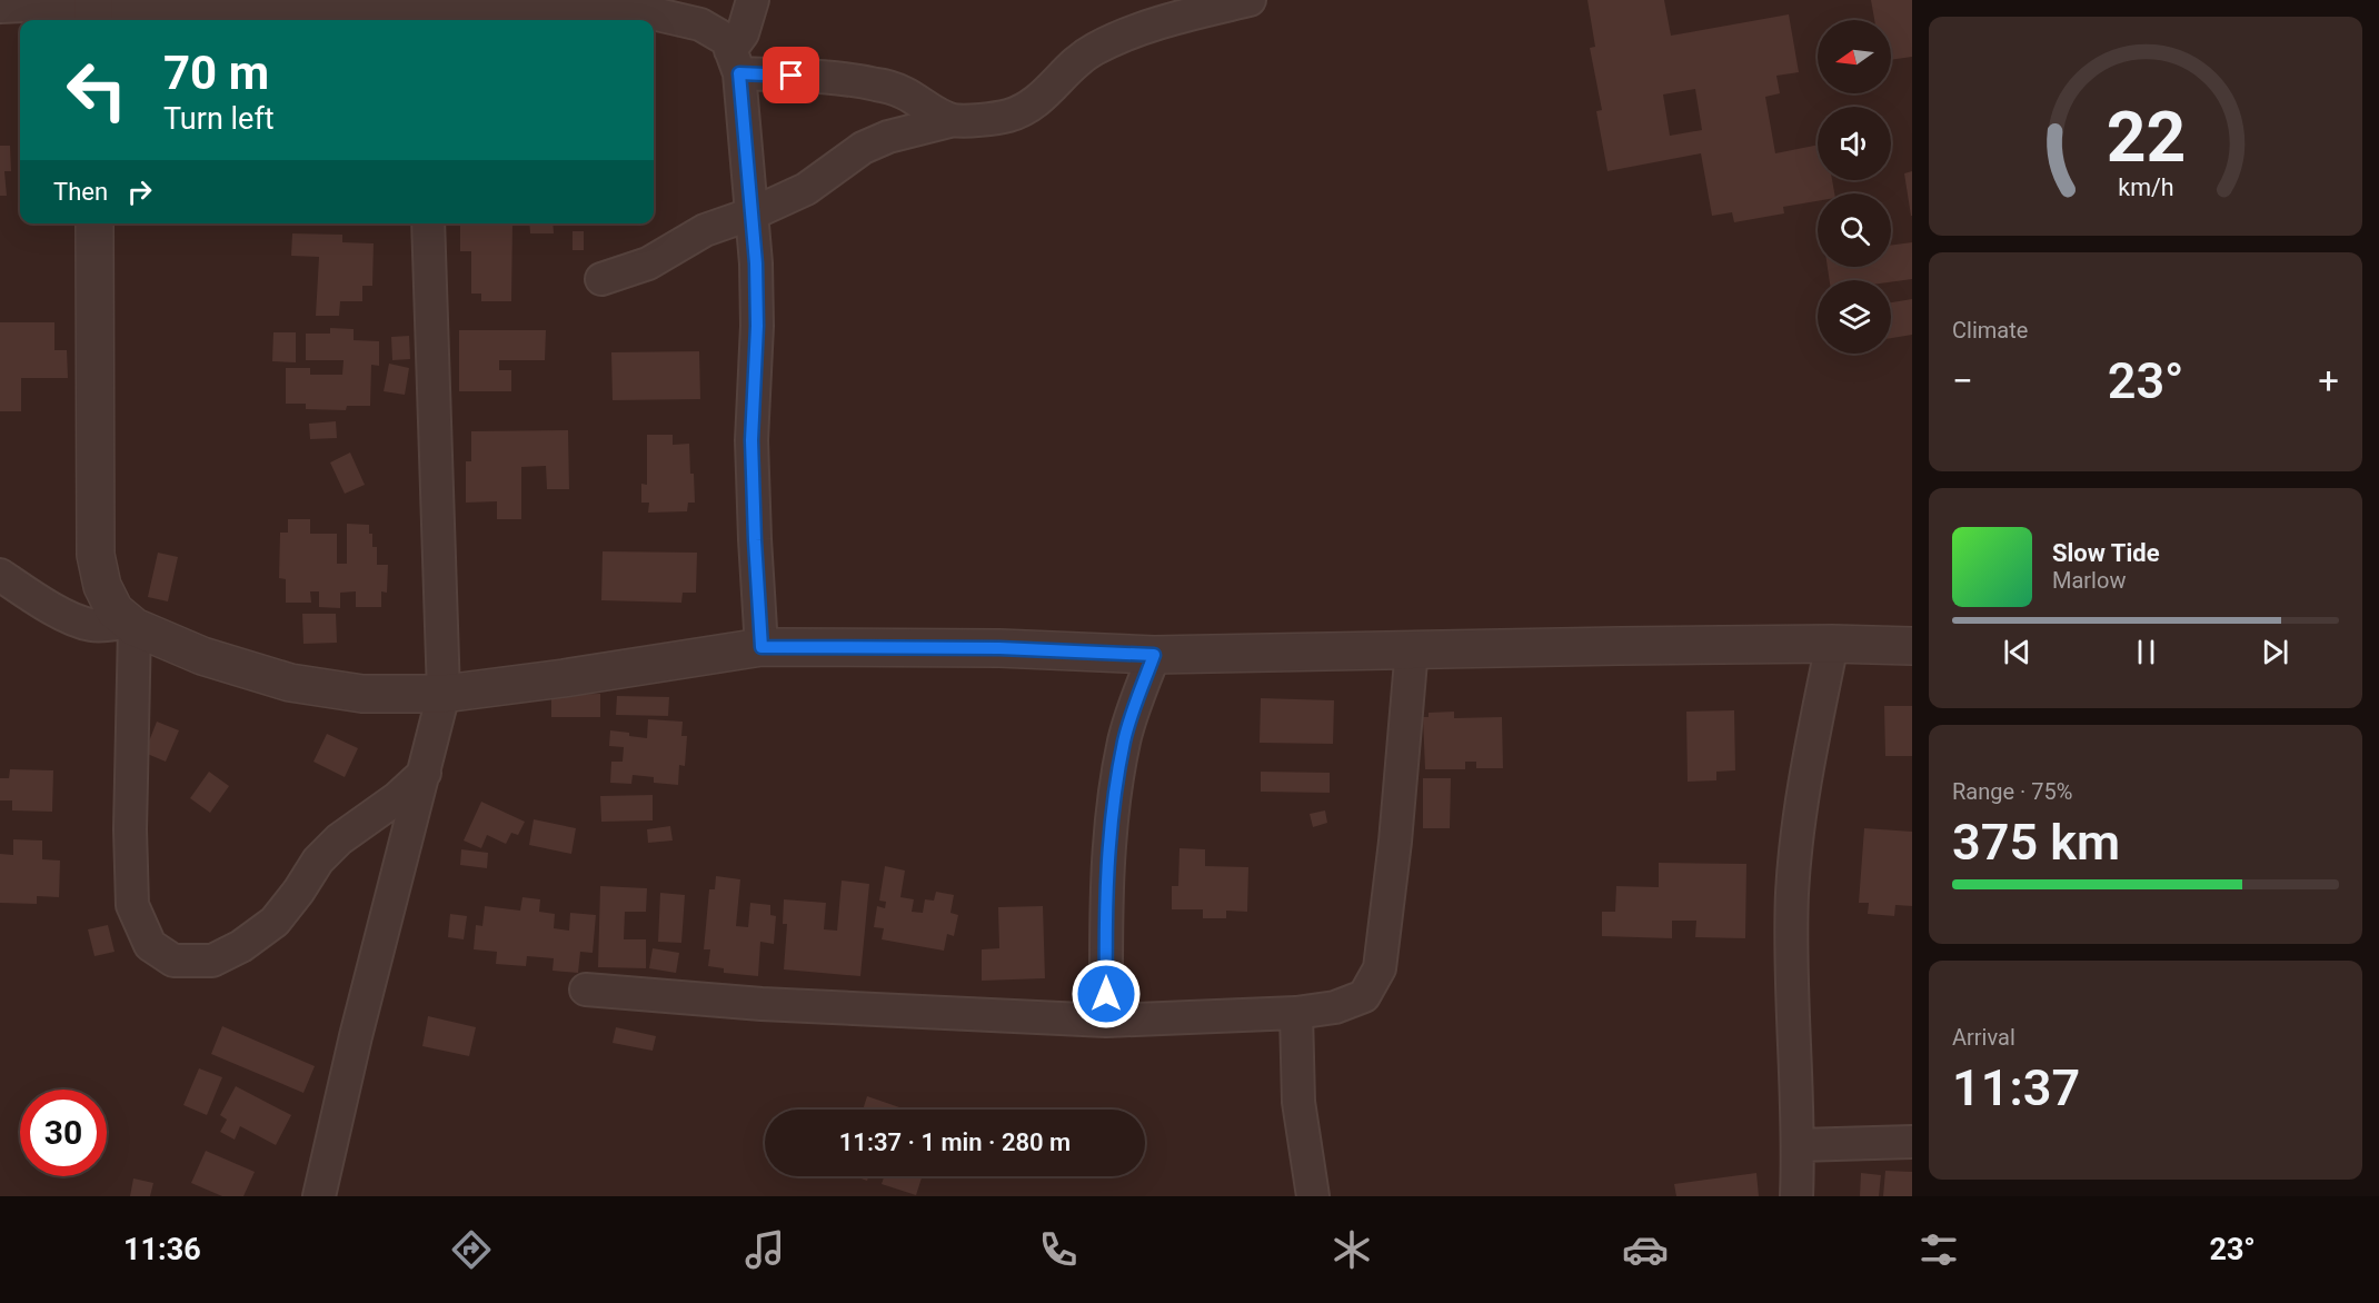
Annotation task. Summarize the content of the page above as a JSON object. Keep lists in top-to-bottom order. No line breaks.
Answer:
{"north":"left","page":{"turn":["70 m","Turn left"],"then":"Then","tile":["Climate",["Range · 75%","375 km"],["Arrival","11:37"]],"heat":["−","23°","+"],"song":["Slow Tide","Marlow"],"limit":"30","trip":"11:37 · 1 min · 280 m","tabs":["11:36","23°"],"gauge":["22","km/h"]}}
